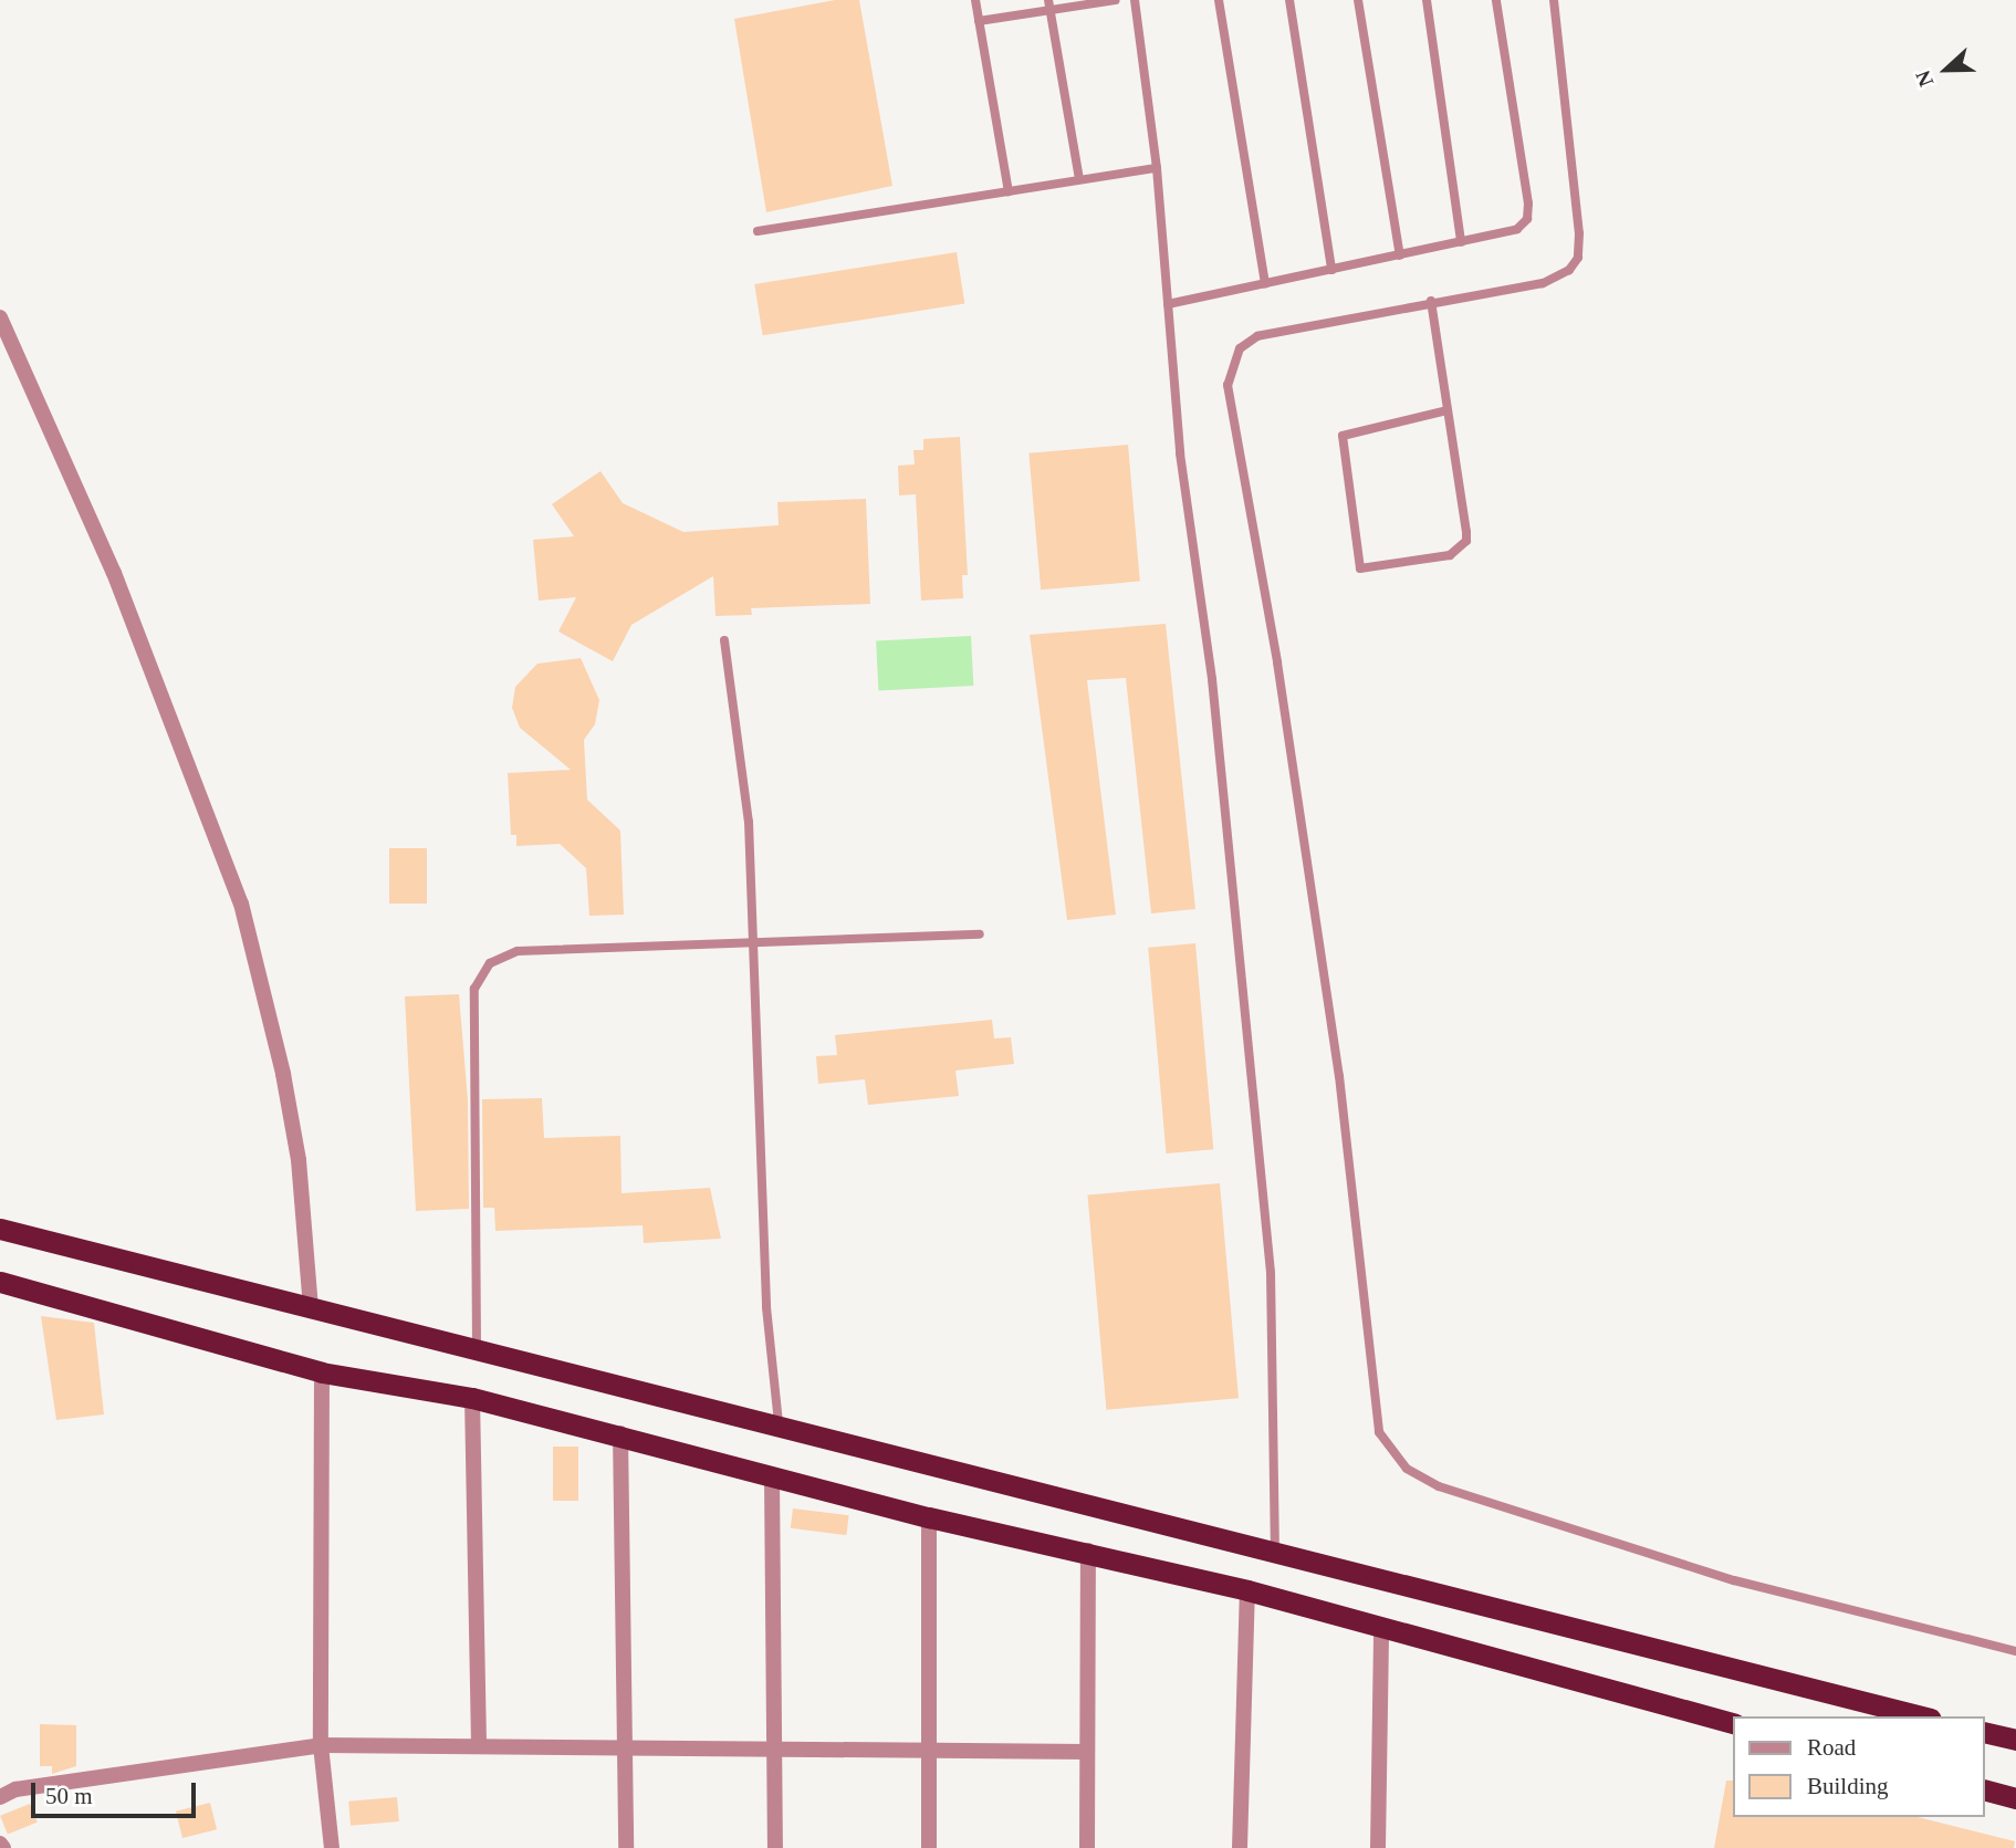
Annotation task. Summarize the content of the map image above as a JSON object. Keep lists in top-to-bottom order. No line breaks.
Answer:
{"legend":["Road","Building"],"scale_bar":"50 m","north":"left"}
